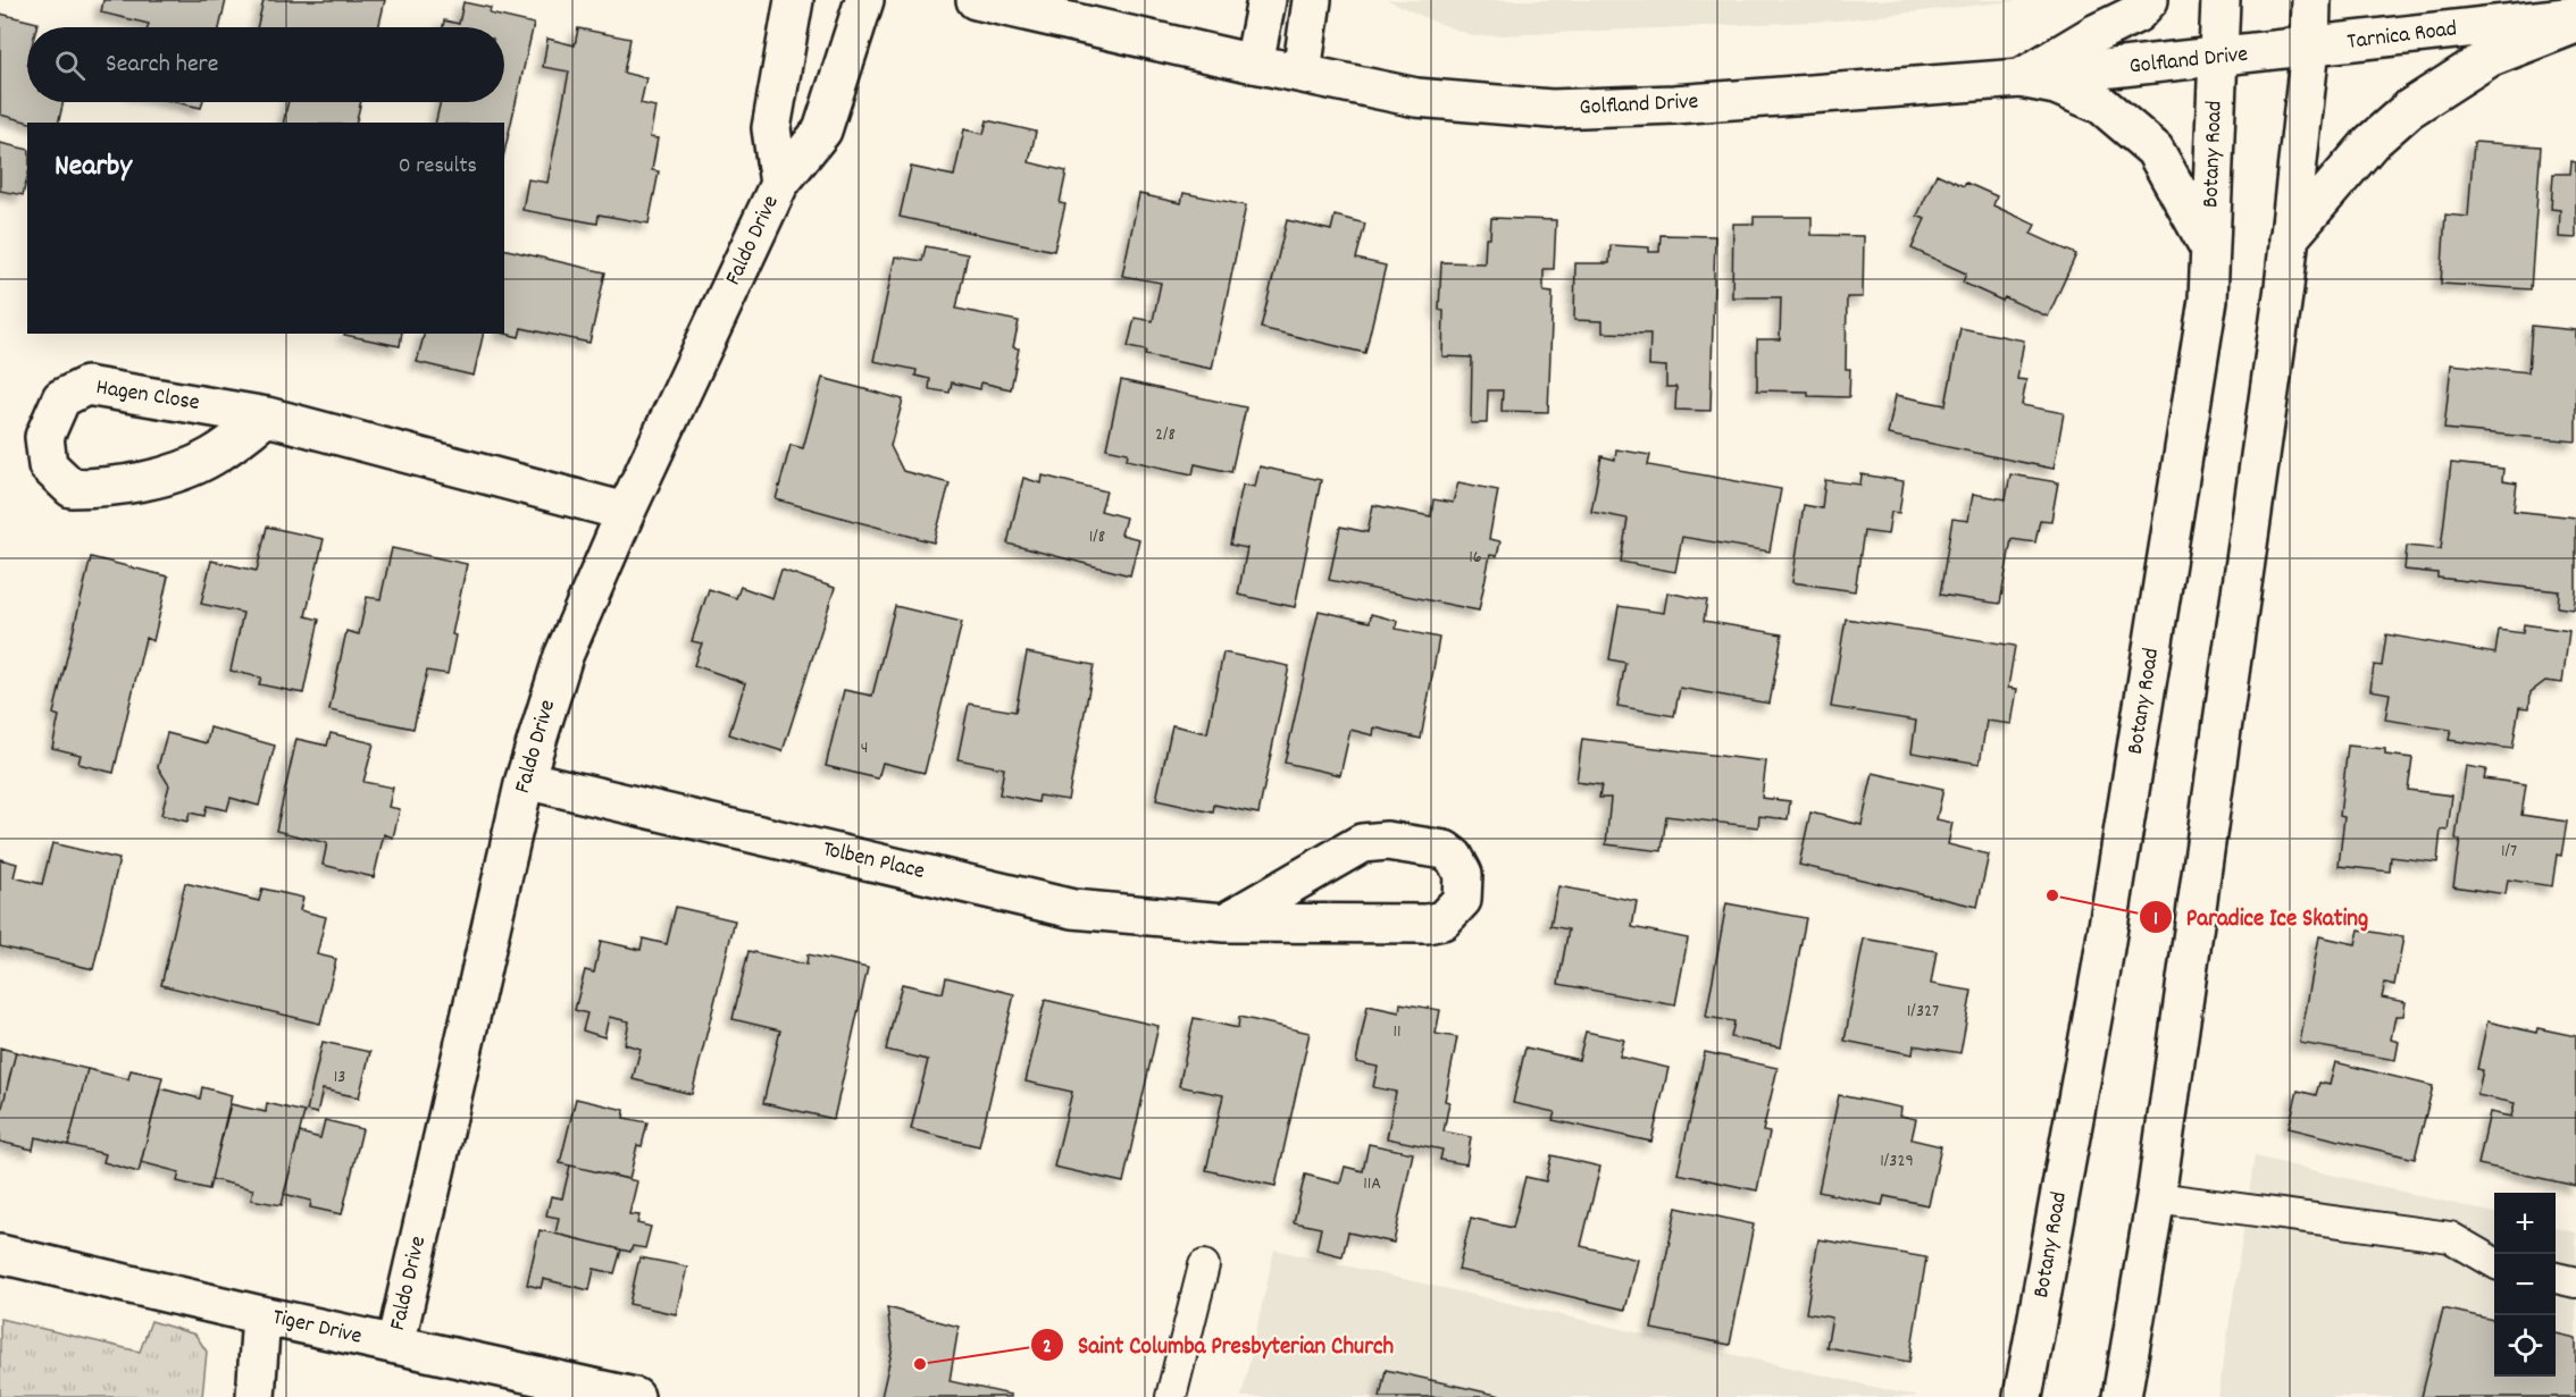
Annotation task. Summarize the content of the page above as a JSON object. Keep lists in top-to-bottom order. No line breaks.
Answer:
{"streets":{"street":["Tarnica Road","Golfland Drive","Botany Road","Faldo Drive","Hagen Close","Tolben Place","Tiger Drive"]},"crossings":[["Tarnica Road","Golfland Drive"],["Golfland Drive","Botany Road"],["Faldo Drive","Hagen Close"],["Faldo Drive","Tolben Place"],["Faldo Drive","Tiger Drive"]],"places":["Paradice Ice Skating","Saint Columba Presbyterian Church"],"house_numbers":["2/8","1/8","16","4","1/7","1/327","11","13","1/329","11A"],"page":{"search":"Search here","heading":["Nearby","0 results"],"map_buttons":["+","−"]}}
